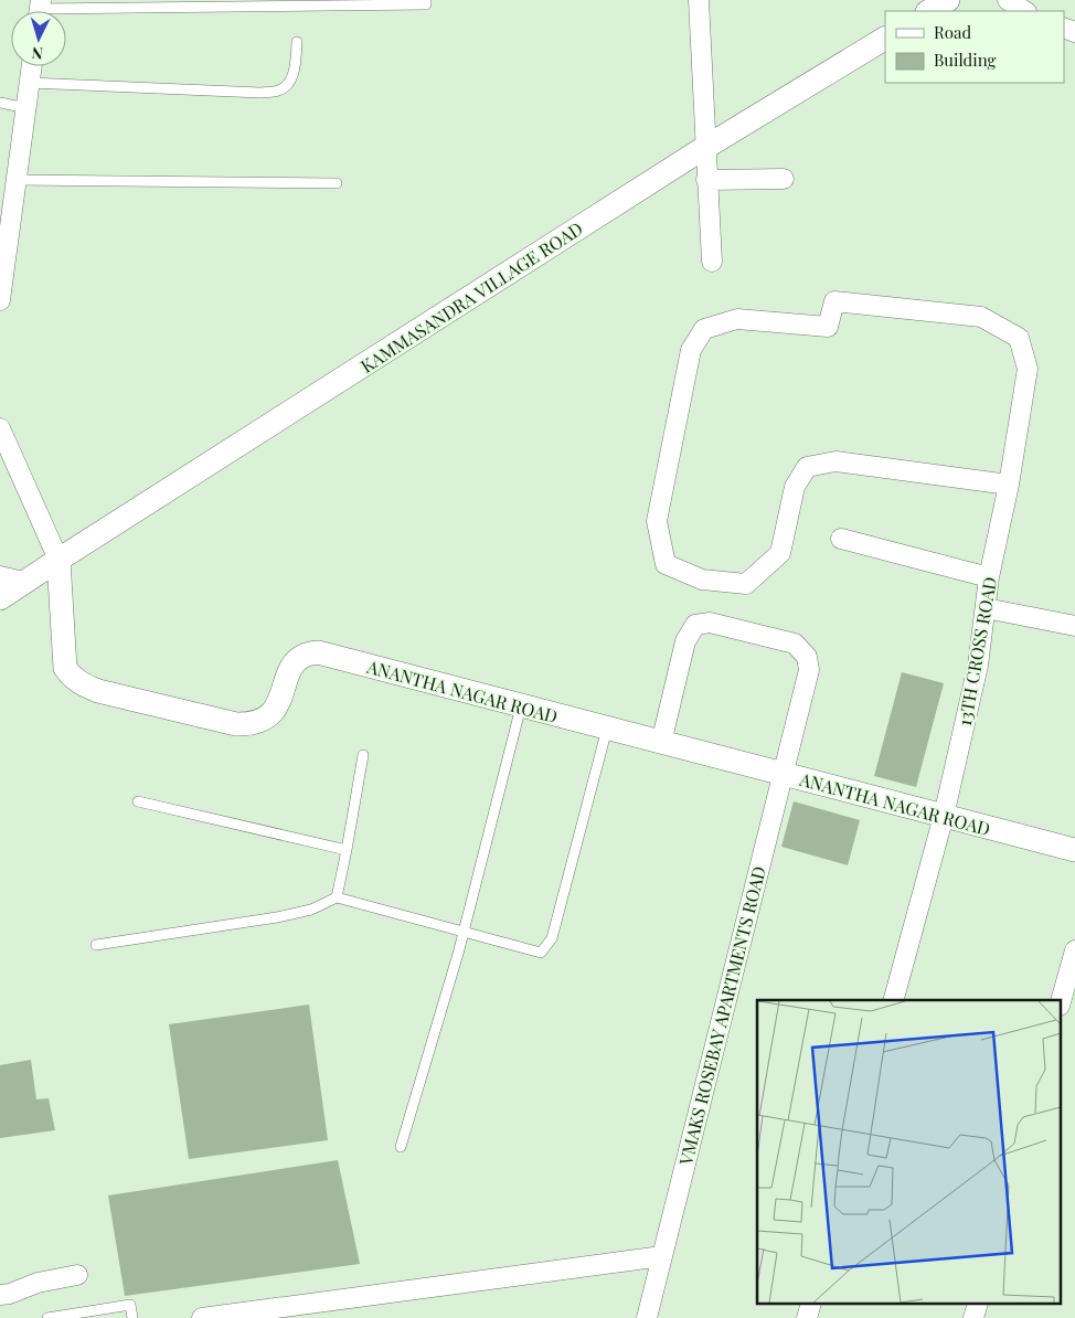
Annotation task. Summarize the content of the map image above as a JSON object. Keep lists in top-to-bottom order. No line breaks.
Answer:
{"streets":{"street":["KAMMASANDRA VILLAGE ROAD","13TH CROSS ROAD","ANANTHA NAGAR ROAD","VMAKS ROSEBAY APARTMENTS ROAD"]},"crossings":[["KAMMASANDRA VILLAGE ROAD","ANANTHA NAGAR ROAD"],["13TH CROSS ROAD","ANANTHA NAGAR ROAD"],["ANANTHA NAGAR ROAD","VMAKS ROSEBAY APARTMENTS ROAD"]],"legend":["Road","Building"],"north":"bottom"}
